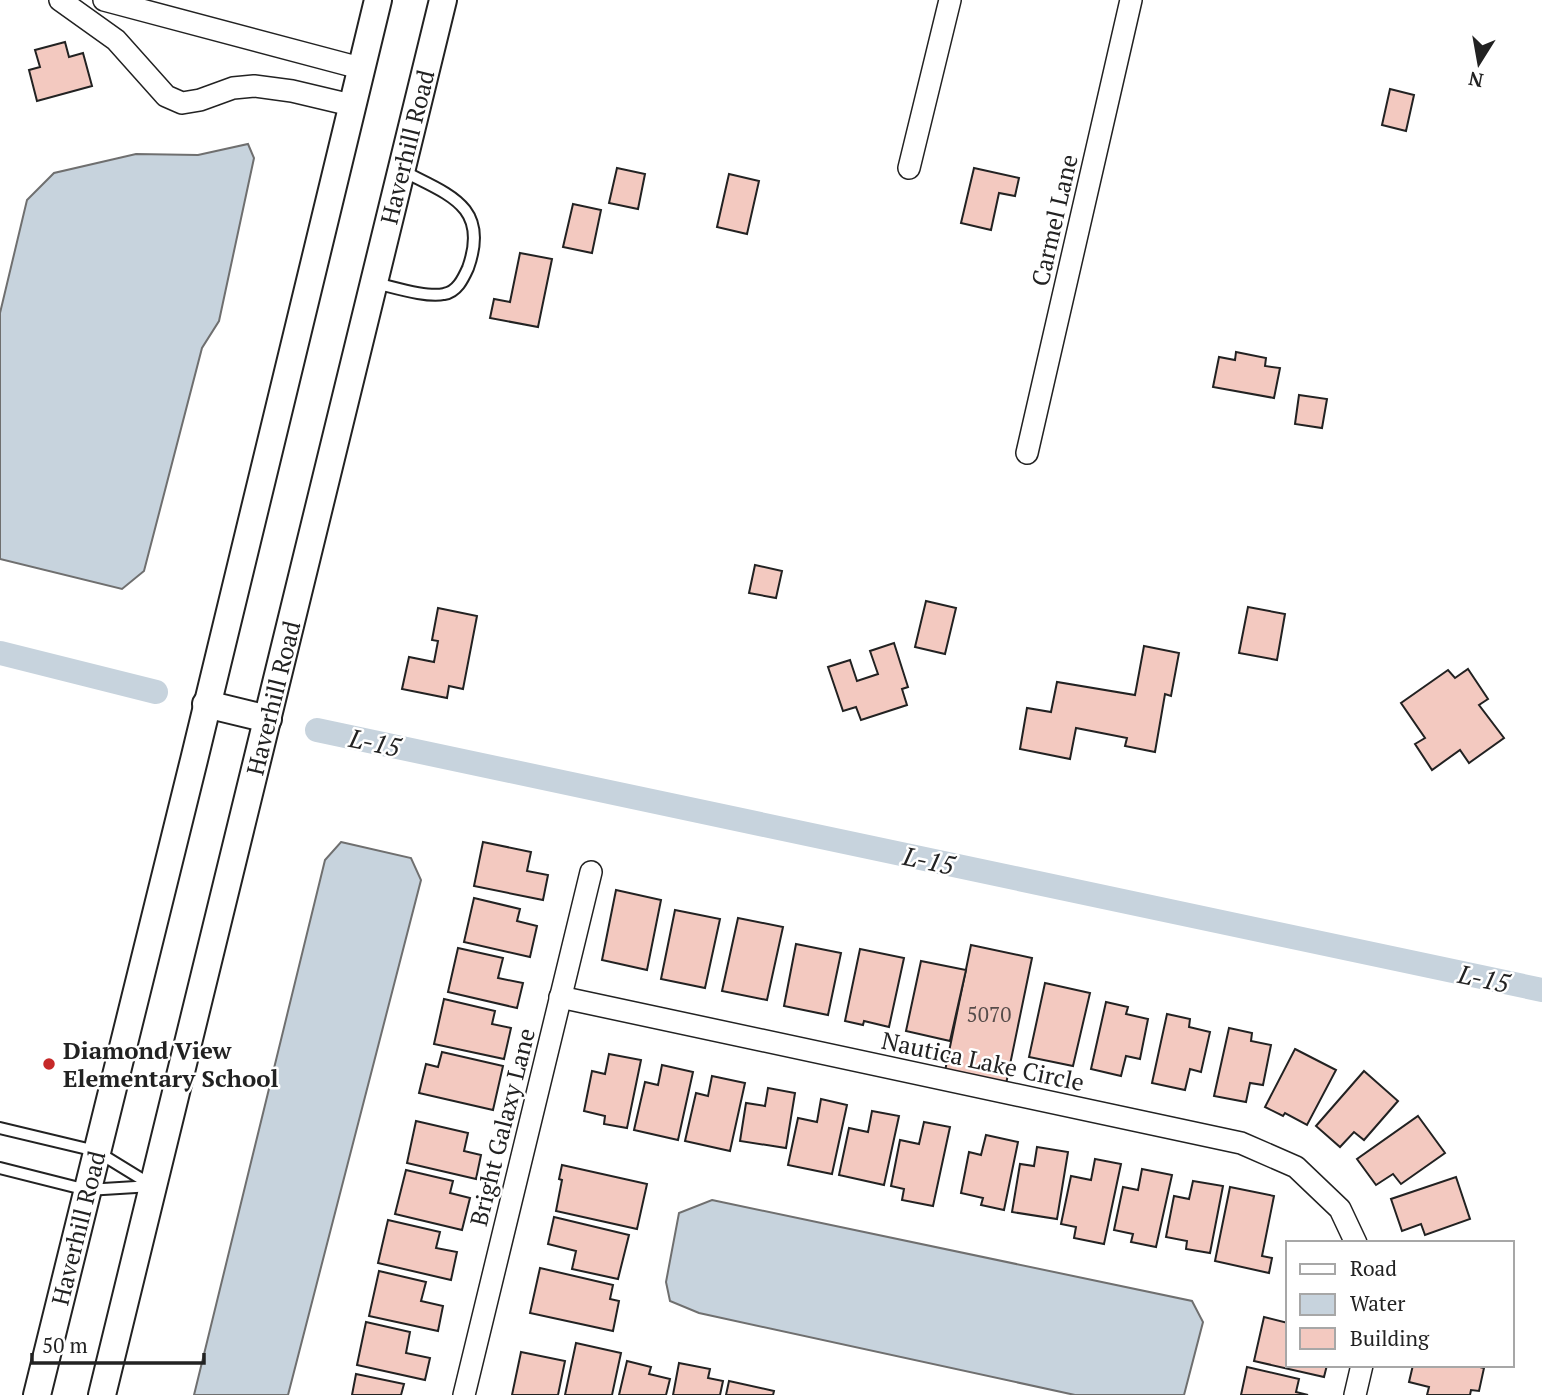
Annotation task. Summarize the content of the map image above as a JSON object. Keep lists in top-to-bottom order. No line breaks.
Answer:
{"streets":{"street":["Haverhill Road","Carmel Lane","Nautica Lake Circle","Bright Galaxy Lane"]},"crossings":[["Nautica Lake Circle","Bright Galaxy Lane"]],"water":["L-15"],"places":["Diamond View Elementary School"],"house_numbers":["5070"],"legend":["Road","Water","Building"],"scale_bar":"50 m","north":"bottom"}
